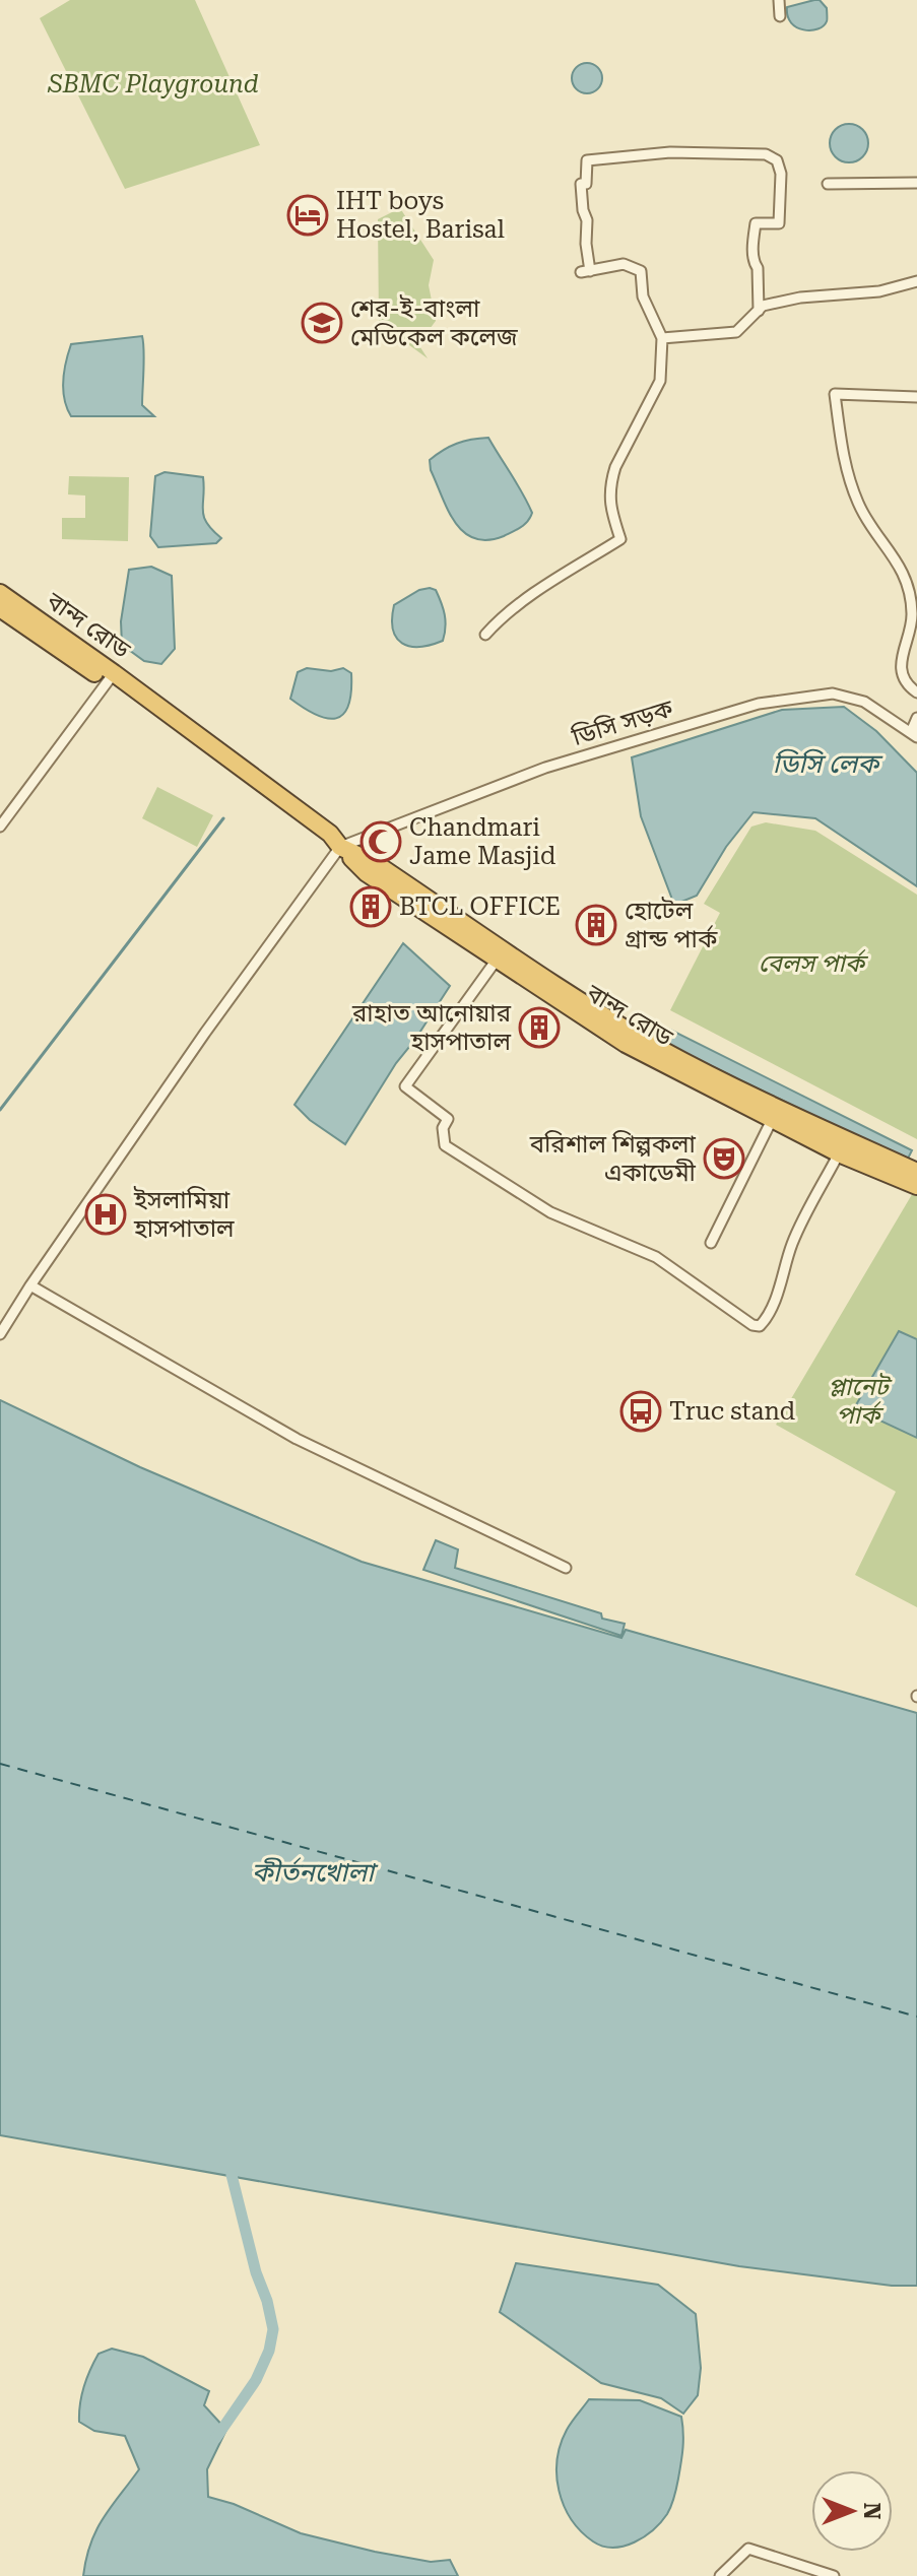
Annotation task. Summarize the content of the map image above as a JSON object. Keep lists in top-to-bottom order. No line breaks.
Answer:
{"streets":{"highway":["বান্দ রোড"],"street":["ডিসি সড়ক"]},"crossings":[["বান্দ রোড","ডিসি সড়ক"]],"water":["ডিসি লেক","কীর্তনখোলা"],"parks":["SBMC Playground","বেলস পার্ক","প্লানেট পার্ক"],"places":{"hotel":["IHT boys Hostel, Barisal"],"school or university":["শের-ই-বাংলা মেডিকেল কলেজ"],"mosque":["Chandmari Jame Masjid"],"building":["BTCL OFFICE","হোটেল গ্রান্ড পার্ক","রাহাত আনোয়ার হাসপাতাল"],"theatre":["বরিশাল শিল্পকলা একাডেমী"],"hospital":["ইসলামিয়া হাসপাতাল"],"bus stop":["Truc stand"]},"north":"right"}
